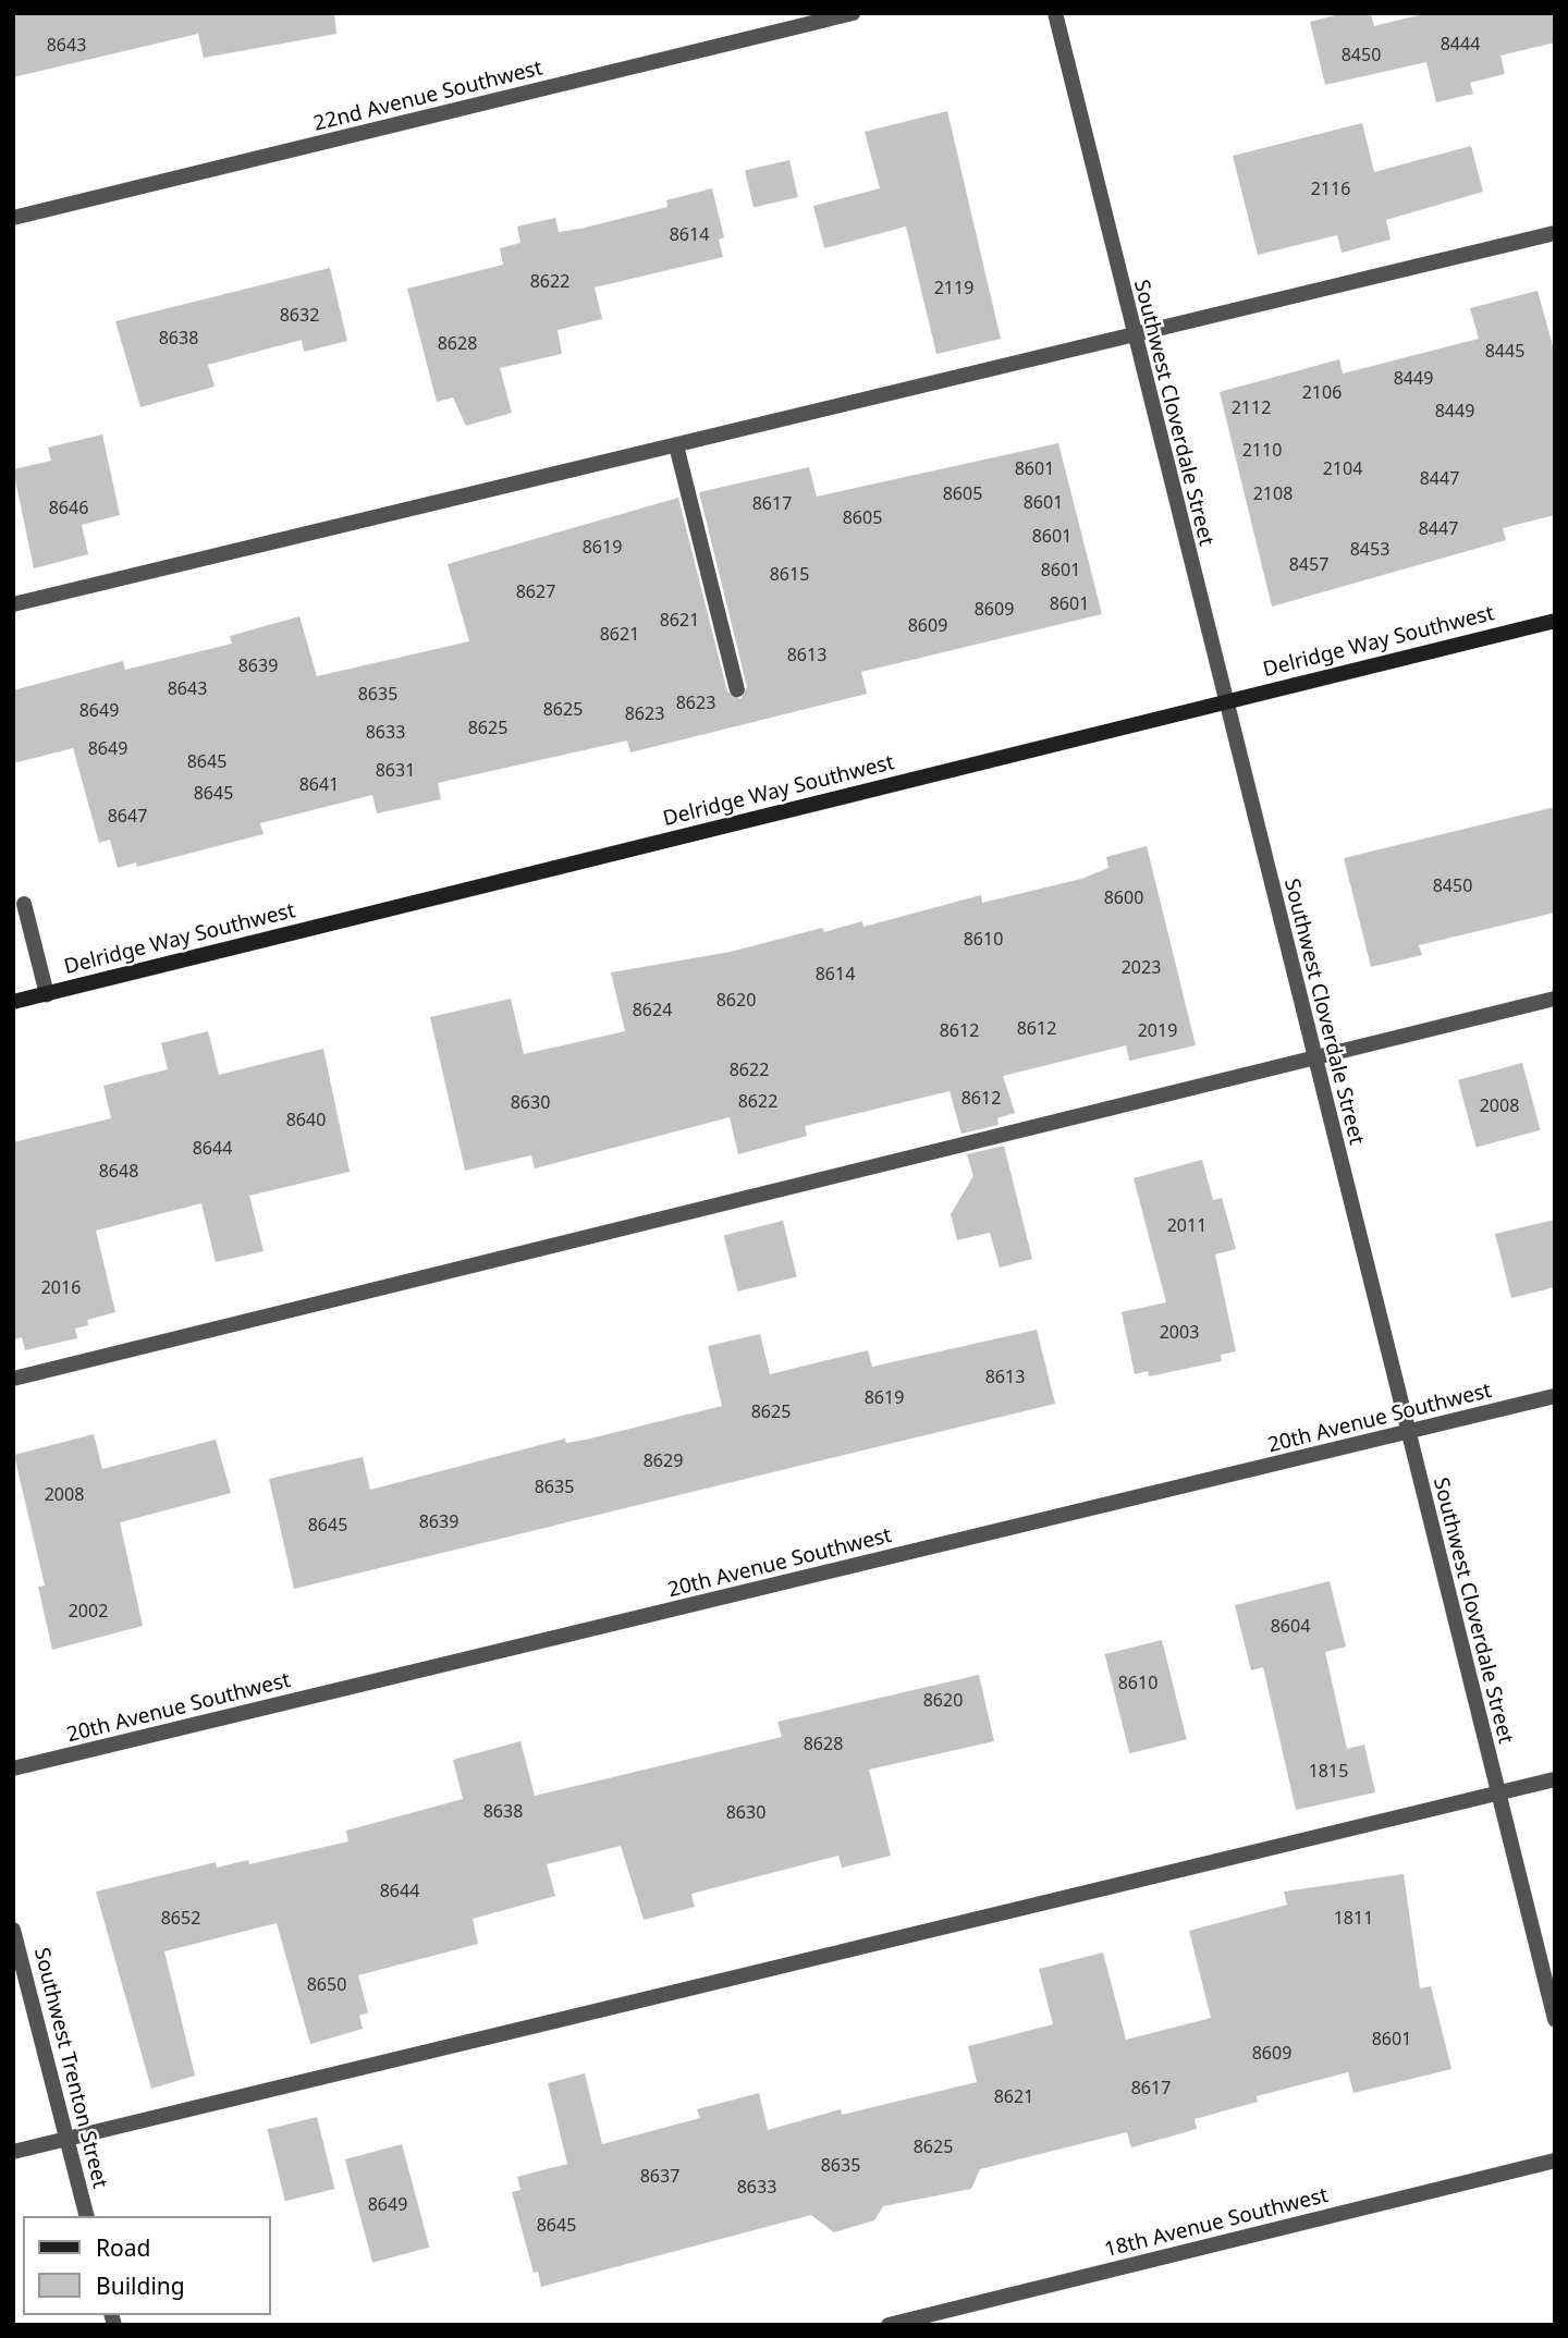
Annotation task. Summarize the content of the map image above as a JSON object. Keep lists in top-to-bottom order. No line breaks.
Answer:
{"streets":{"main road":["Delridge Way Southwest"],"street":["22nd Avenue Southwest","Southwest Cloverdale Street","20th Avenue Southwest","Southwest Trenton Street","18th Avenue Southwest"]},"crossings":[["Southwest Cloverdale Street","Delridge Way Southwest"],["Southwest Cloverdale Street","20th Avenue Southwest"]],"house_numbers":["8444","8643","8450","2116","8614","8622","2119","8632","8638","8628","8445","8449","2106","2112","8449","2110","8601","2104","8447","8605","2108","8601","8617","8646","8605","8447","8601","8619","8453","8457","8601","8615","8627","8601","8609","8621","8609","8621","8613","8639","8643","8635","8623","8625","8649","8623","8625","8633","8649","8645","8631","8641","8645","8647","8450","8600","8610","2023","8614","8620","8624","8612","8612","2019","8622","8612","8622","8630","2008","8640","8644","8648","2011","2016","2003","8613","8619","8625","8629","8635","2008","8639","8645","2002","8604","8610","8620","8628","1815","8638","8630","8644","8652","1811","8650","8601","8609","8617","8621","8625","8635","8637","8633","8649","8645"],"legend":["Road","Building"]}
